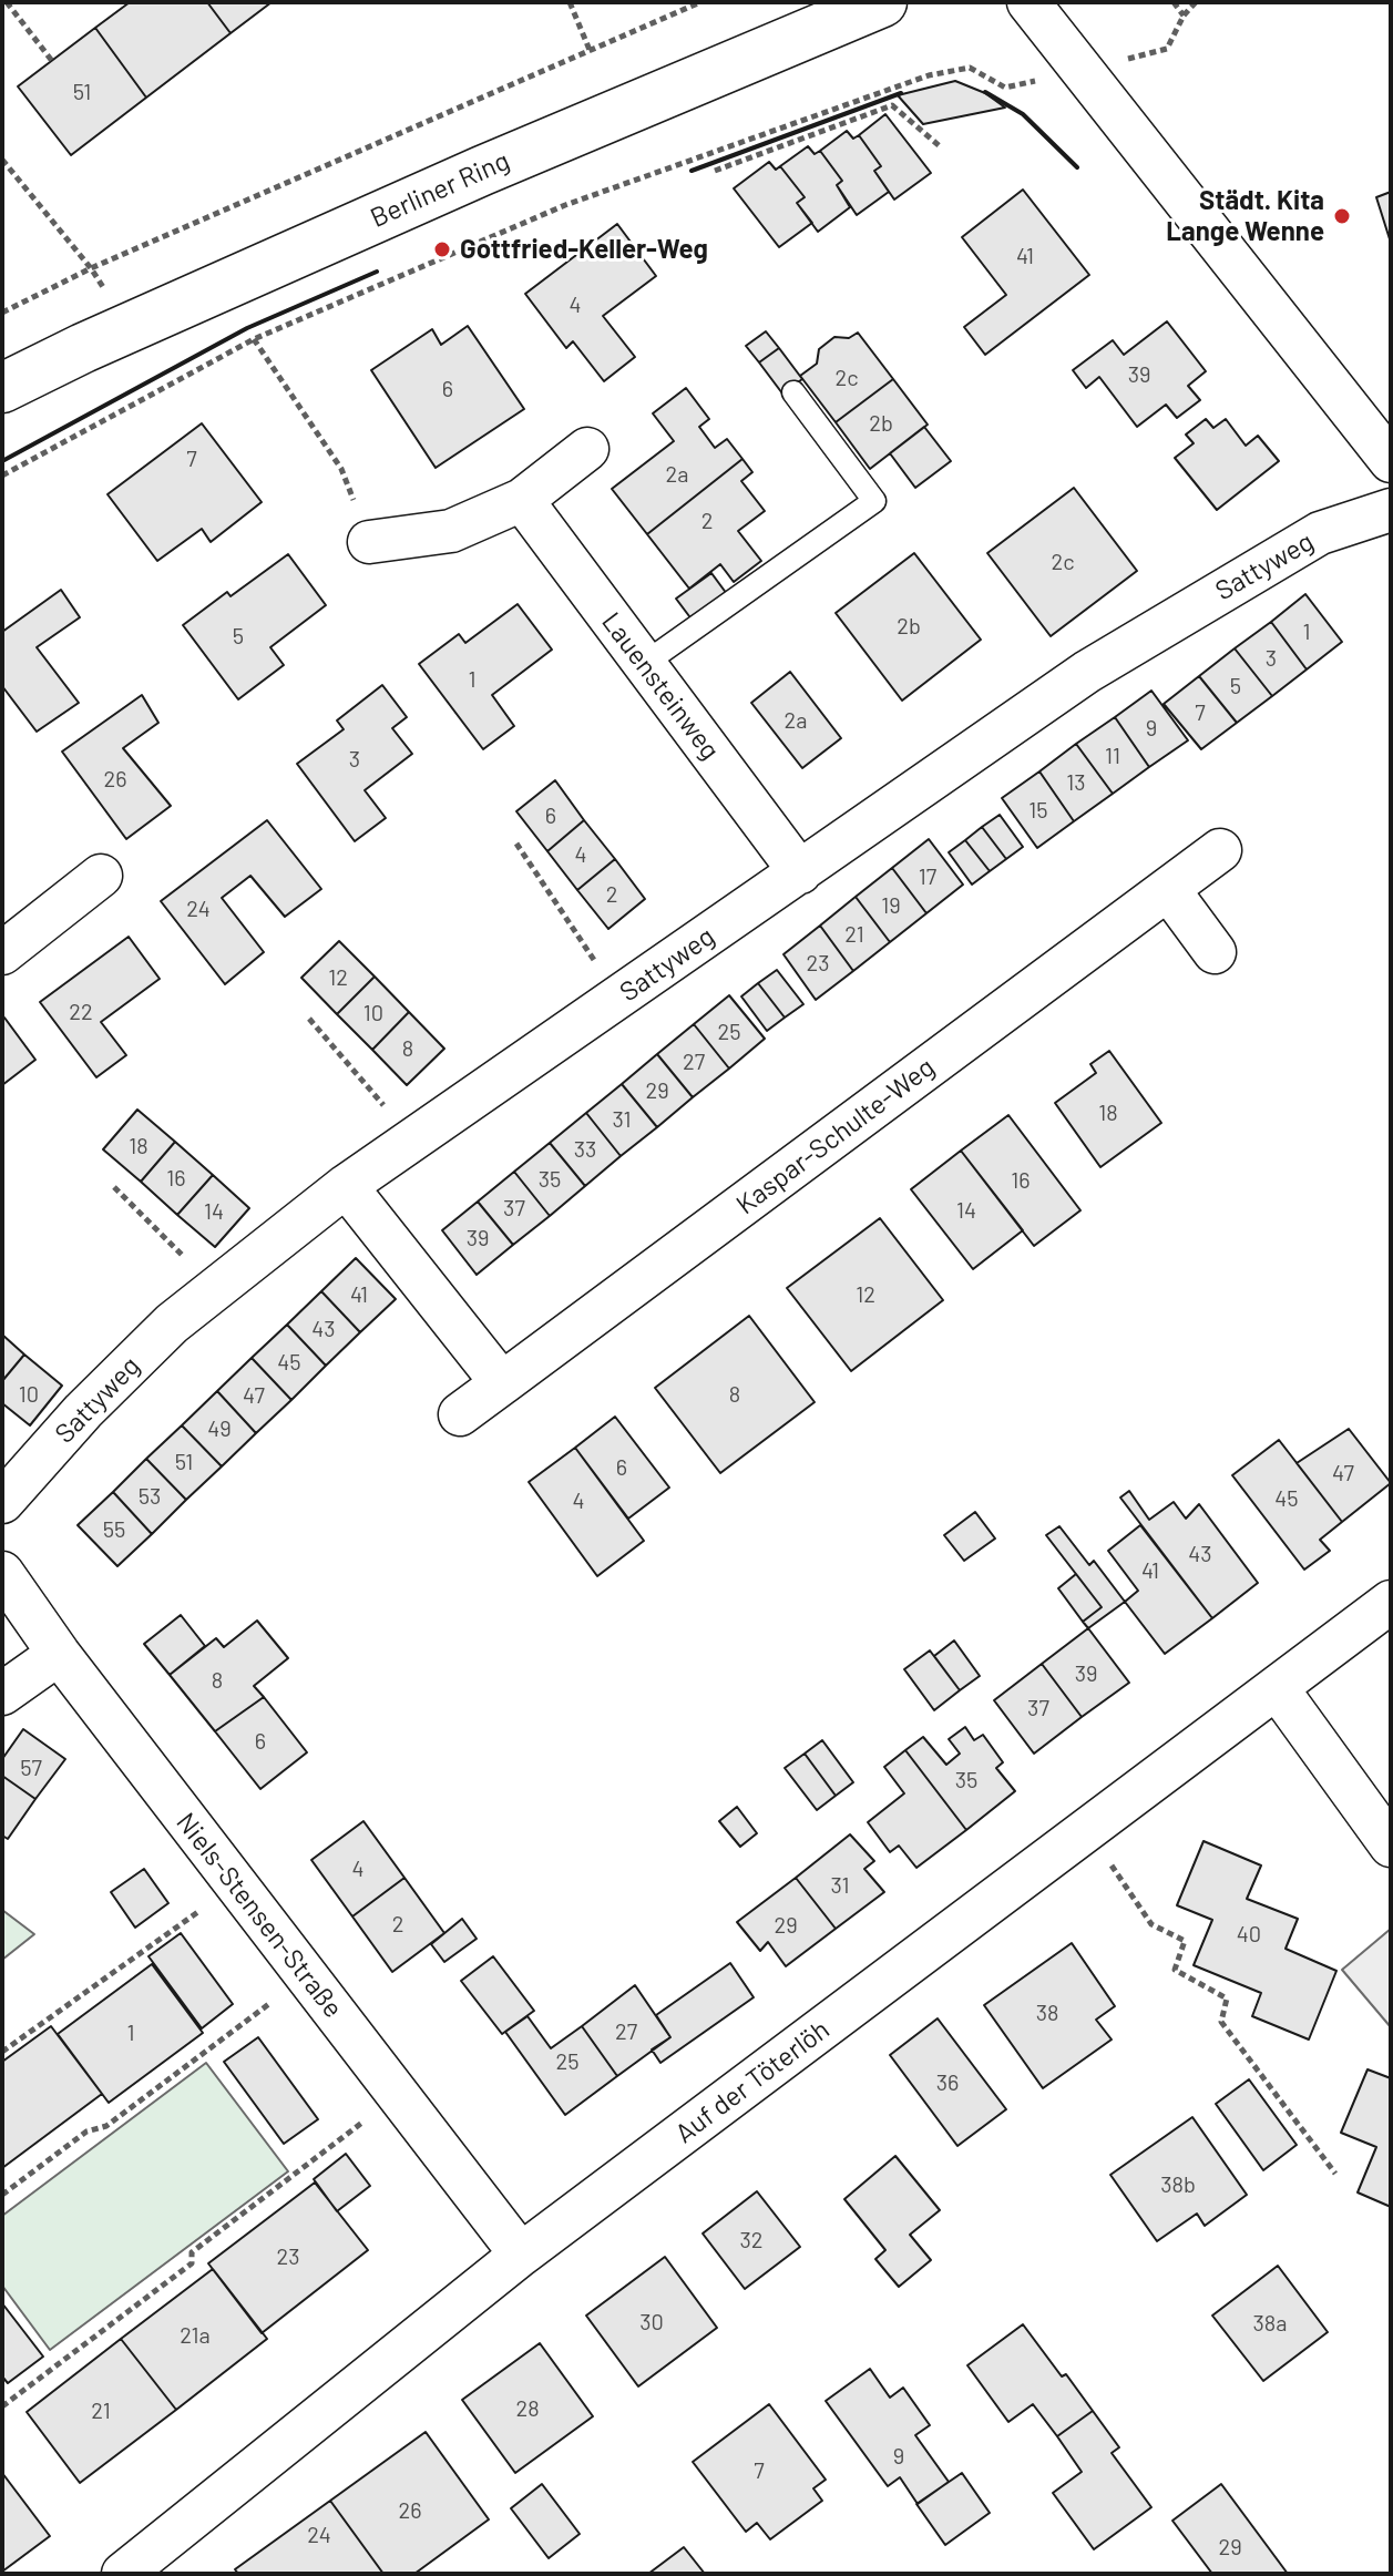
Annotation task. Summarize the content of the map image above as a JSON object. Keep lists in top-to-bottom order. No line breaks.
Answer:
{"streets":{"main road":["Berliner Ring"],"street":["Sattyweg","Lauensteinweg","Kaspar-Schulte-Weg","Niels-Stensen-Straße","Auf der Töterlöh"]},"crossings":[["Sattyweg","Lauensteinweg"],["Niels-Stensen-Straße","Auf der Töterlöh"]],"places":["Städt. Kita Lange Wenne","Gottfried-Keller-Weg"],"house_numbers":["51","41","4","39","2c","6","2b","7","2a","2","2c","2b","1","5","3","1","5","7","2a","9","11","3","26","13","15","6","4","17","2","19","24","21","23","12","22","10","25","8","27","29","18","31","18","33","16","35","16","37","14","14","39","41","12","43","45","10","8","47","49","51","6","47","53","45","4","55","43","41","39","8","37","6","57","35","4","31","2","29","40","38","27","1","25","36","38b","32","23","30","38a","21a","28","21","9","7","26","24","29"]}
